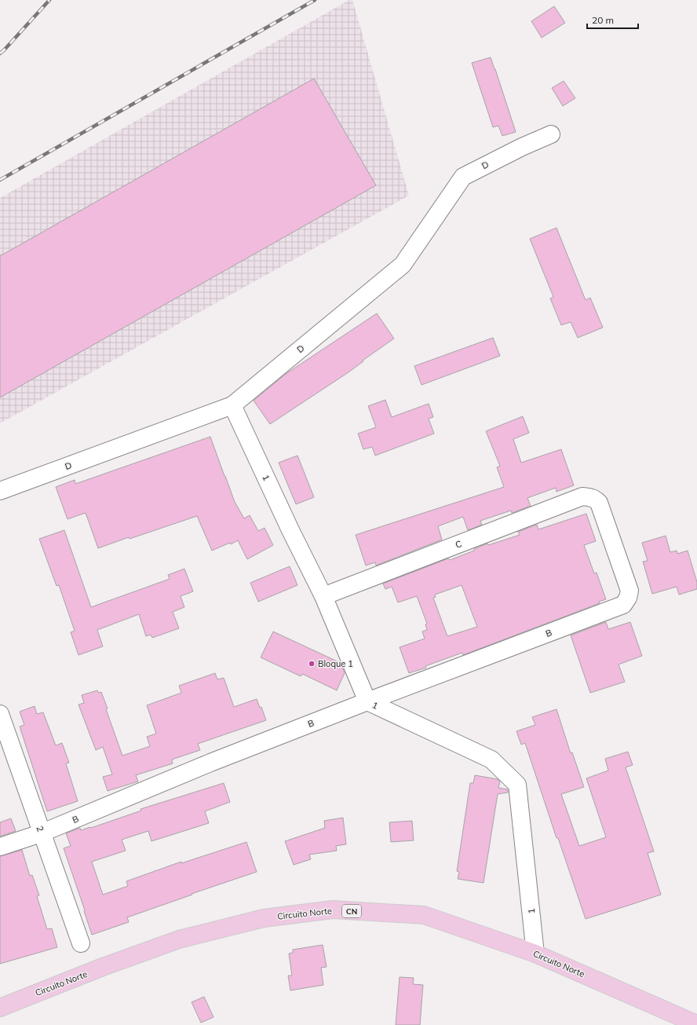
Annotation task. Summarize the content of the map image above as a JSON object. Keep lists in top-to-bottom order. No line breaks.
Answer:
{"streets":{"main road":["CN","Circuito Norte"],"street":["D","1","C","B","2"]},"crossings":[["D","1"],["1","C"],["1","B"],["1","Circuito Norte"],["C","B"],["B","2"]],"places":["Bloque 1"],"scale_bar":"20 m"}
